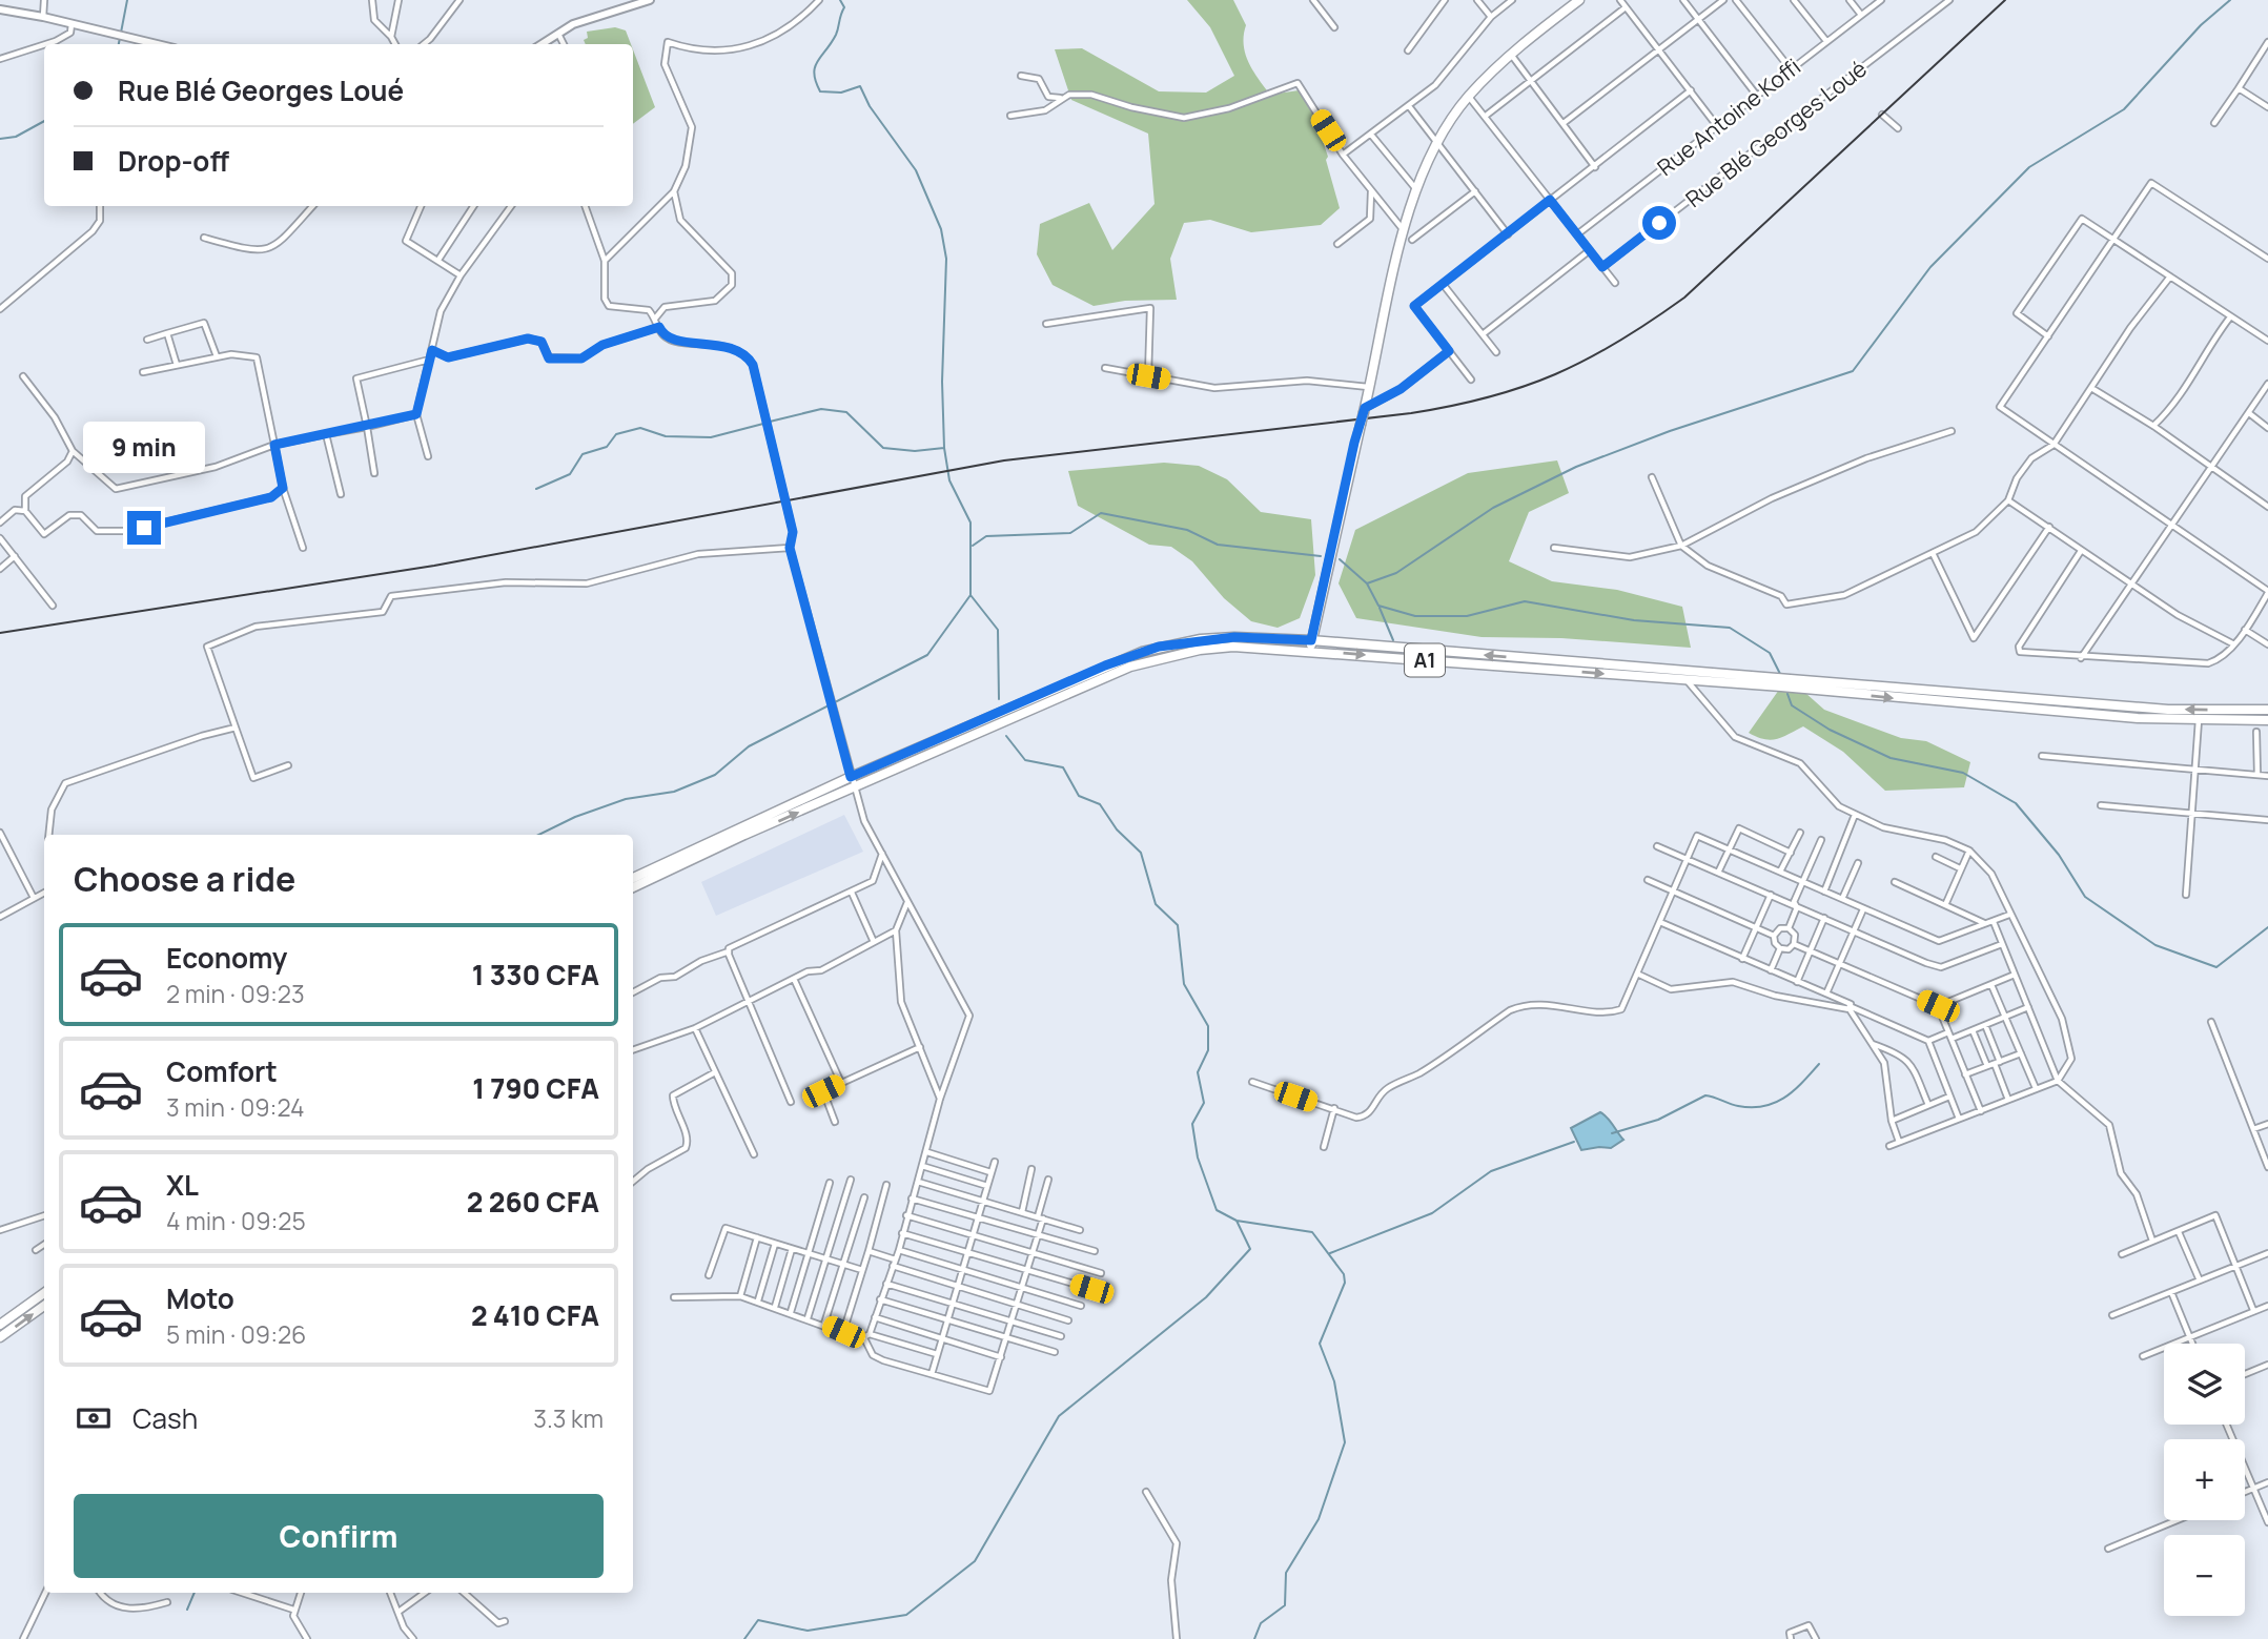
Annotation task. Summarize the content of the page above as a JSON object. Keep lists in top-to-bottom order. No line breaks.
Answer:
{"streets":{"main road":["A1"],"street":["Rue Antoine Koffi","Rue Blé Georges Loué"]},"page":{"banner":["Rue Blé Georges Loué","Drop-off"],"bubble":"9 min","heading":"Choose a ride","list":[{"name":"Economy","note":"2 min · 09:23","value":"1 330 CFA"},{"name":"Comfort","note":"3 min · 09:24","value":"1 790 CFA"},{"name":"XL","note":"4 min · 09:25","value":"2 260 CFA"},{"name":"Moto","note":"5 min · 09:26","value":"2 410 CFA"}],"map_buttons":["+","−"],"pay":["Cash","3.3 km"],"buttons":"Confirm"}}
